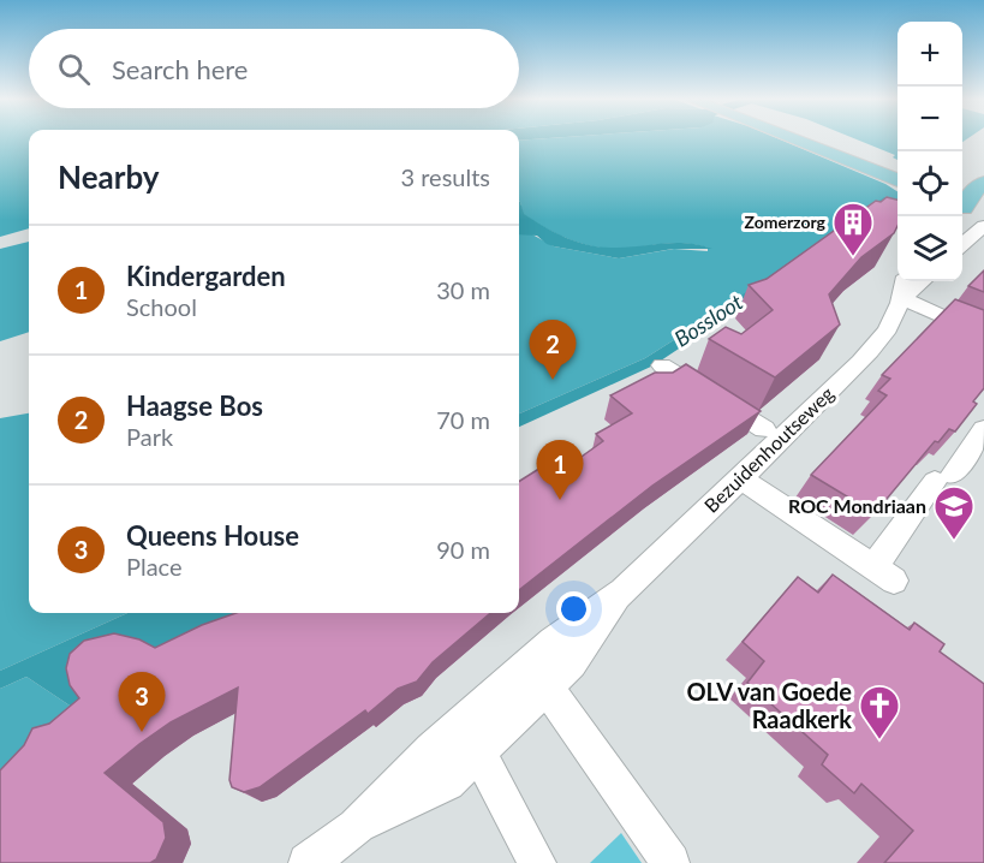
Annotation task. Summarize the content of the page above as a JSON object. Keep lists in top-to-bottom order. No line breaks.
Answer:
{"streets":{"street":["Bezuidenhoutseweg"]},"water":["Bossloot"],"places":{"building":["Zomerzorg"],"school or university":["ROC Mondriaan"],"church":["OLV van Goede Raadkerk"]},"page":{"map_buttons":["+","−"],"search":"Search here","heading":["Nearby","3 results"],"list":[{"mark":"1","name":"Kindergarden","note":"School","value":"30 m"},{"mark":"2","name":"Haagse Bos","note":"Park","value":"70 m"},{"mark":"3","name":"Queens House","note":"Place","value":"90 m"}],"pins":["2","1","3"]}}
